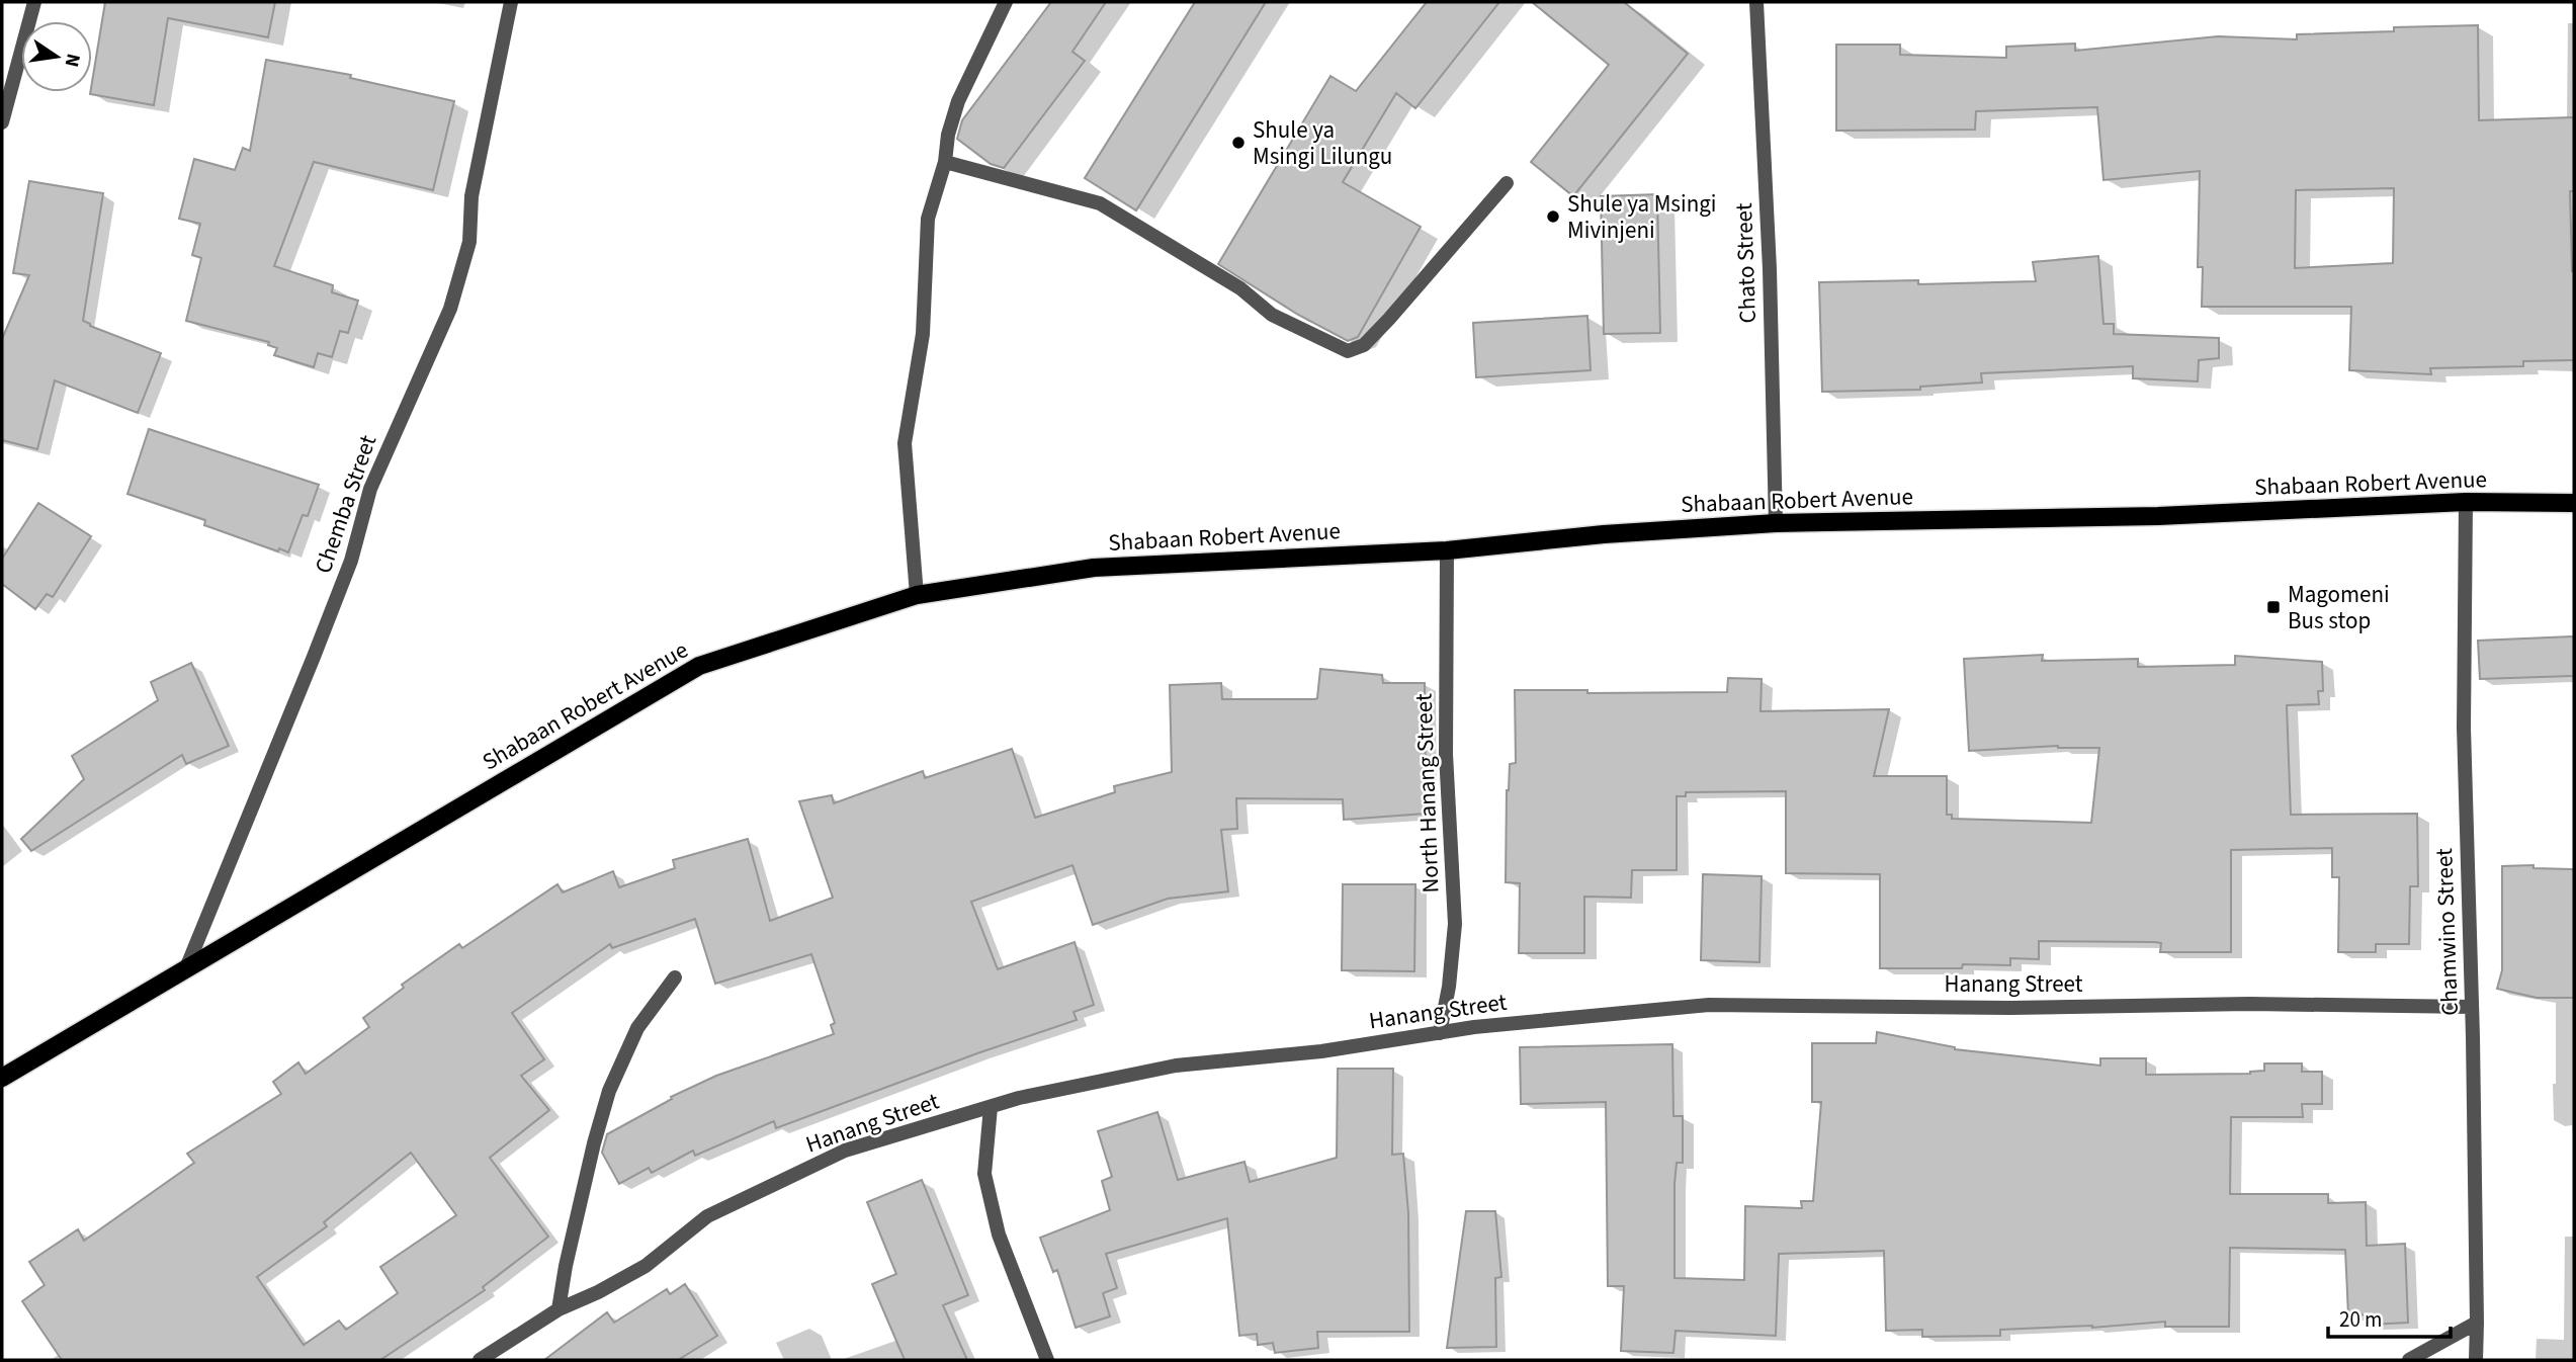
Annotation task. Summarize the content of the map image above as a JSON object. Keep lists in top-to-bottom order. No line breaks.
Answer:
{"streets":{"main road":["Shabaan Robert Avenue"],"street":["Chato Street","Chemba Street","North Hanang Street","Chamwino Street","Hanang Street"]},"crossings":[["Chato Street","Shabaan Robert Avenue"],["Shabaan Robert Avenue","Chemba Street"],["Shabaan Robert Avenue","North Hanang Street"],["Shabaan Robert Avenue","Chamwino Street"],["North Hanang Street","Hanang Street"],["Chamwino Street","Hanang Street"]],"places":{"other":["Shule ya Msingi Lilungu","Shule ya Msingi Mivinjeni"],"transit":["Magomeni Bus stop"]},"scale_bar":"20 m","north":"right"}
